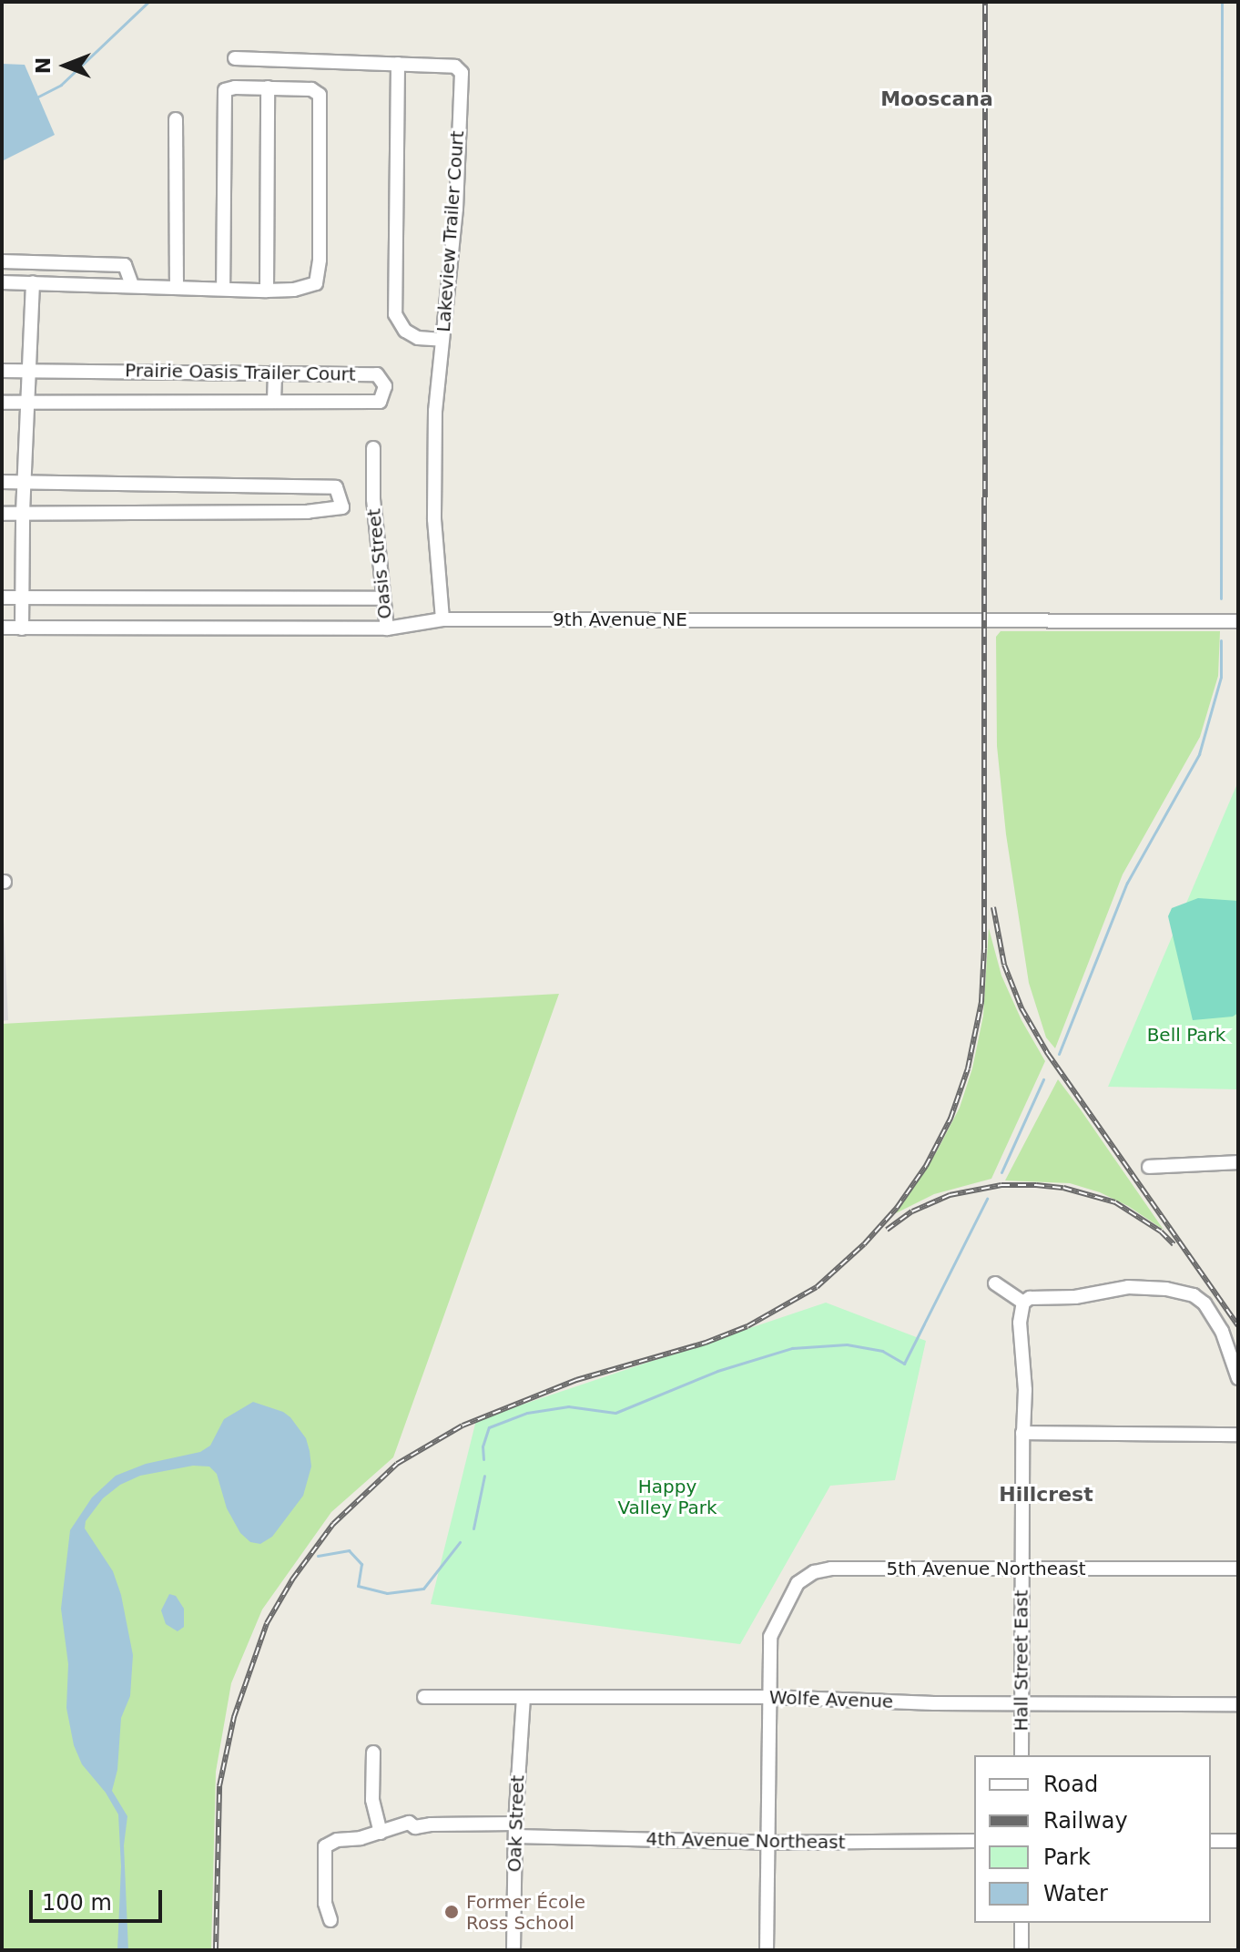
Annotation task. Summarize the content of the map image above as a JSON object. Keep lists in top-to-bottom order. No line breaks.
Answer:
{"streets":{"street":["Lakeview Trailer Court","Prairie Oasis Trailer Court","Oasis Street","9th Avenue NE","5th Avenue Northeast","Hall Street East","Wolfe Avenue","Oak Street","4th Avenue Northeast"]},"crossings":[["Lakeview Trailer Court","9th Avenue NE"],["Oasis Street","9th Avenue NE"],["5th Avenue Northeast","Hall Street East"],["5th Avenue Northeast","Wolfe Avenue"],["Hall Street East","Wolfe Avenue"],["Wolfe Avenue","Oak Street"],["Oak Street","4th Avenue Northeast"]],"districts":["Mooscana","Hillcrest"],"parks":["Bell Park","Happy Valley Park"],"places":["Former École Ross School"],"legend":["Road","Railway","Park","Water"],"scale_bar":"100 m","north":"left"}
